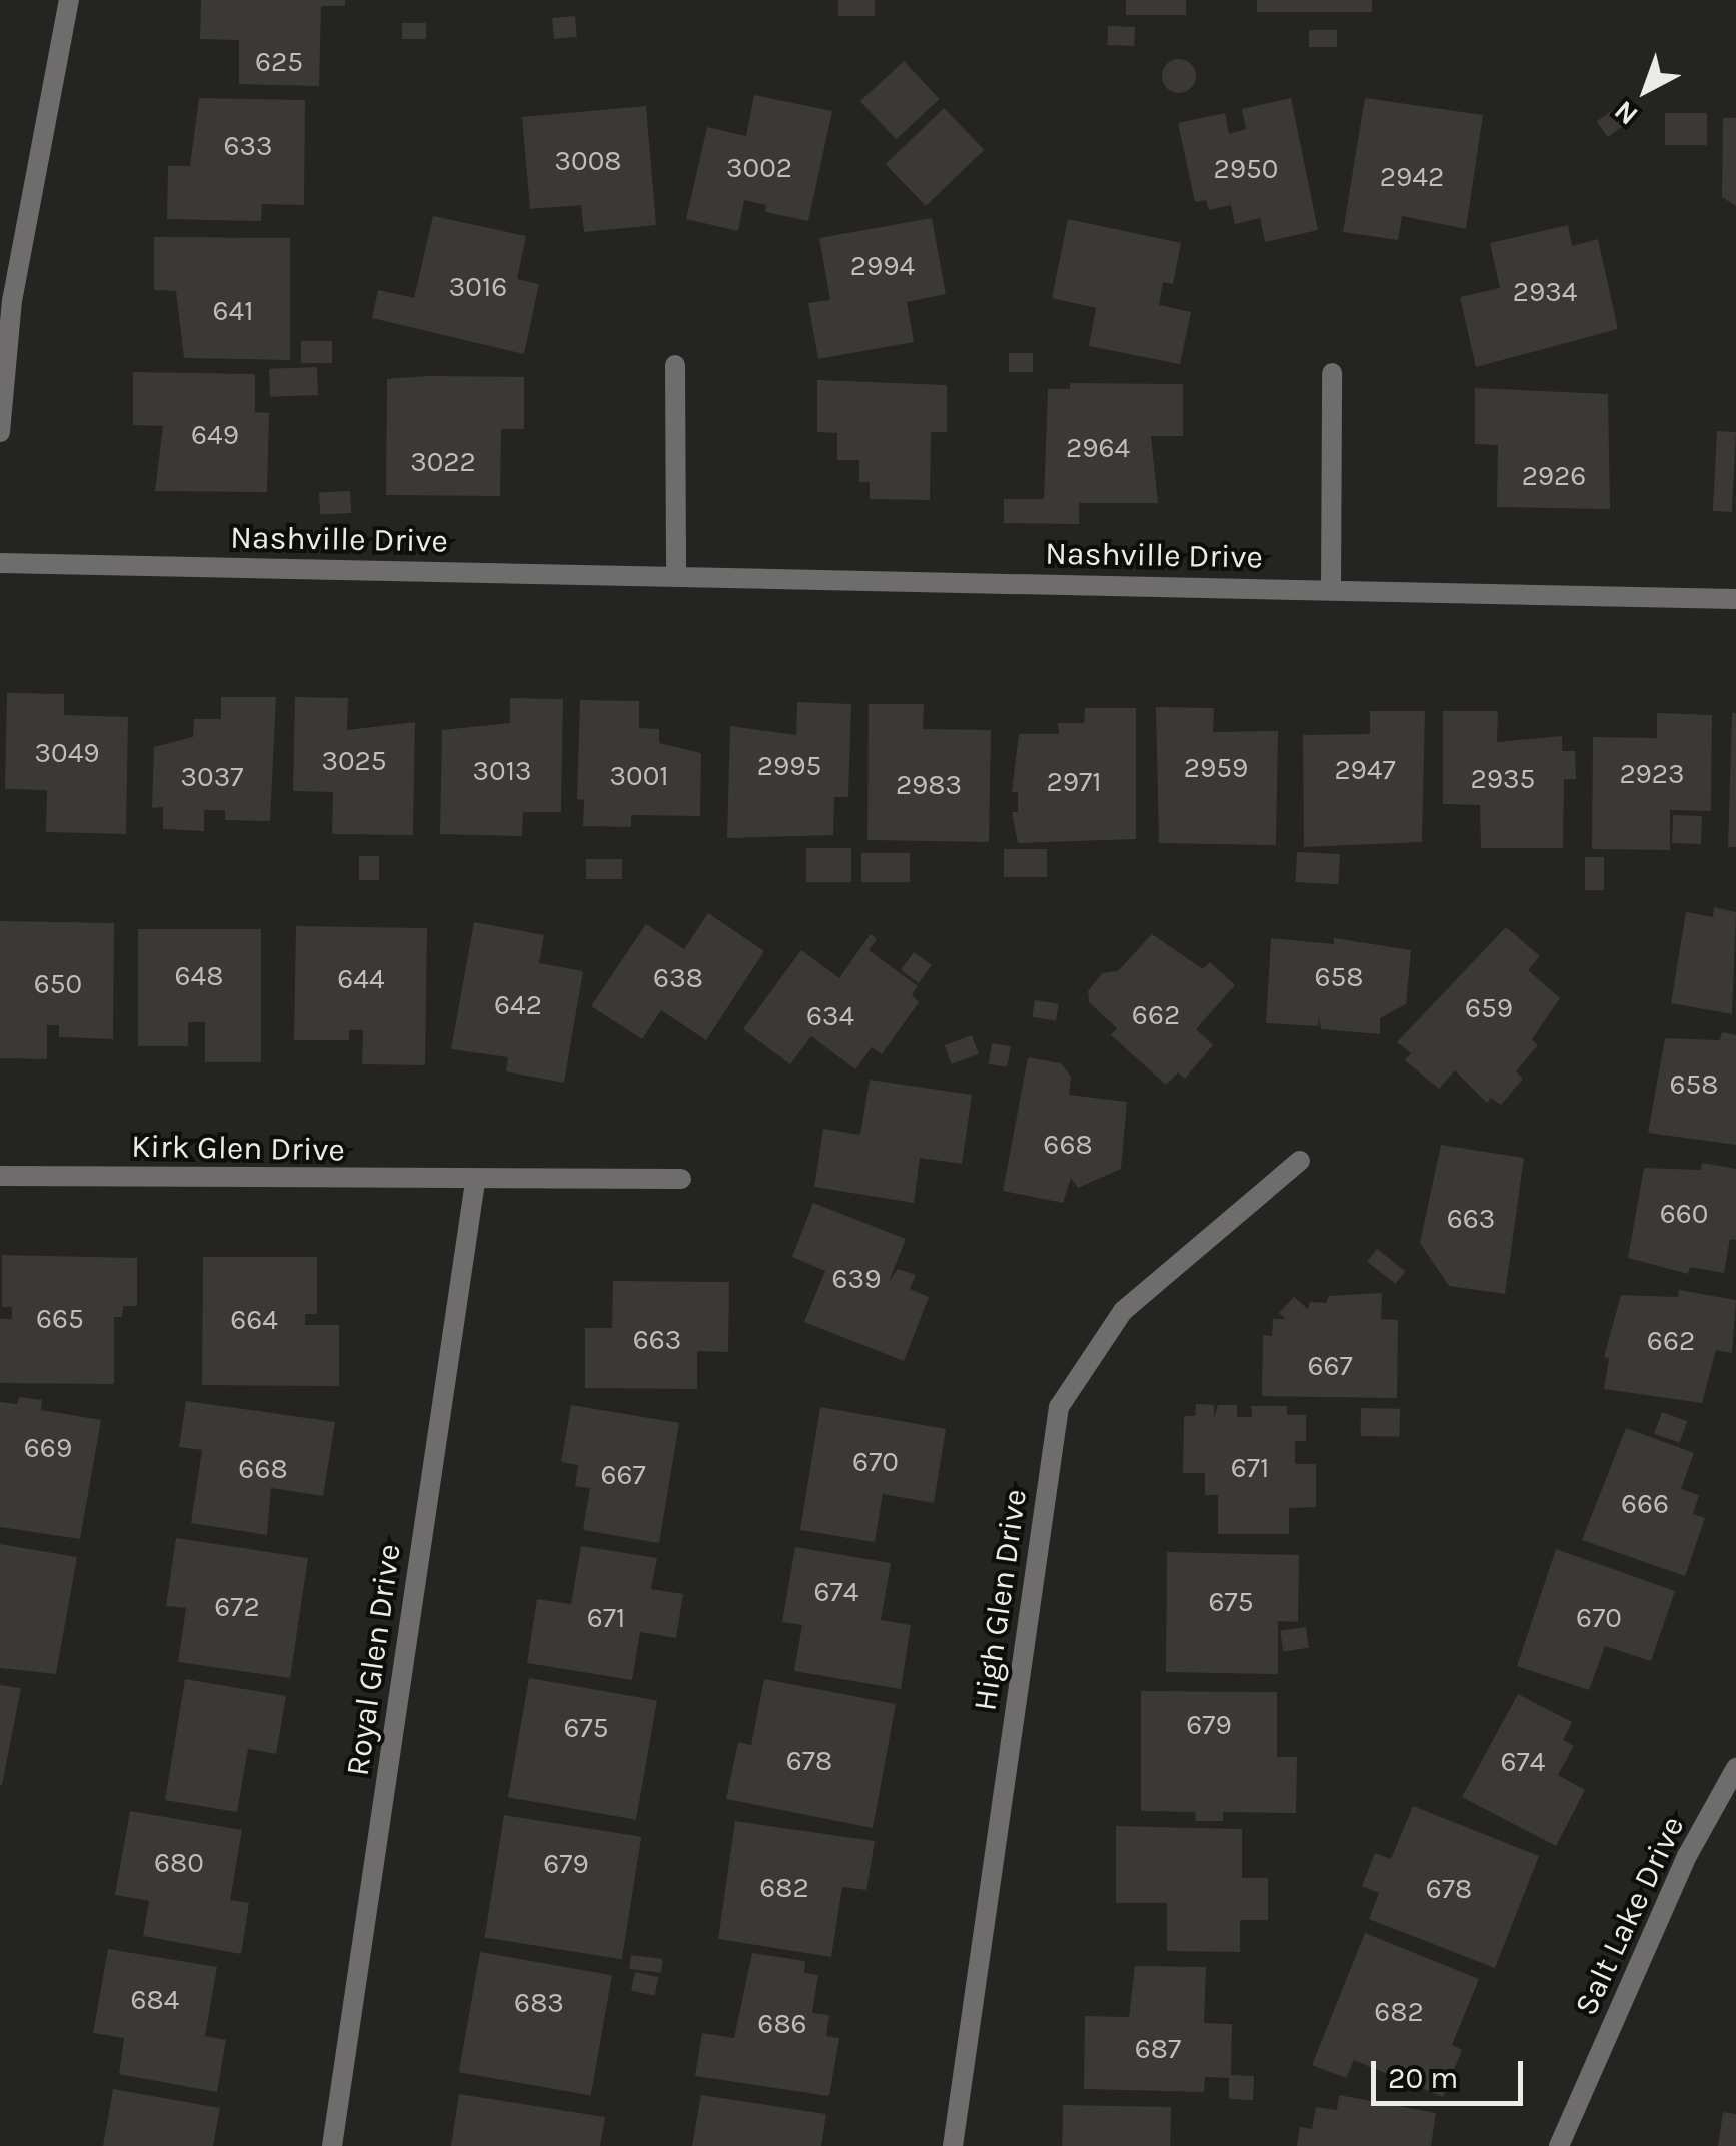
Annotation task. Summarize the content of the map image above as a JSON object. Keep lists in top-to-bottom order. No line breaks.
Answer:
{"streets":{"street":["Nashville Drive","Kirk Glen Drive","High Glen Drive","Royal Glen Drive","Salt Lake Drive"]},"crossings":[["Kirk Glen Drive","Royal Glen Drive"]],"house_numbers":["625","633","3008","3002","2950","2942","2994","3016","2934","641","649","2964","3022","2926","3049","3025","2995","2959","2947","3013","2923","3001","3037","2935","2971","2983","648","658","638","644","650","642","659","662","634","658","668","660","663","639","665","664","663","662","667","669","670","671","668","667","666","674","675","672","671","670","679","675","678","674","680","679","682","678","684","683","682","686","687"],"scale_bar":"20 m","north":"bottom left"}
